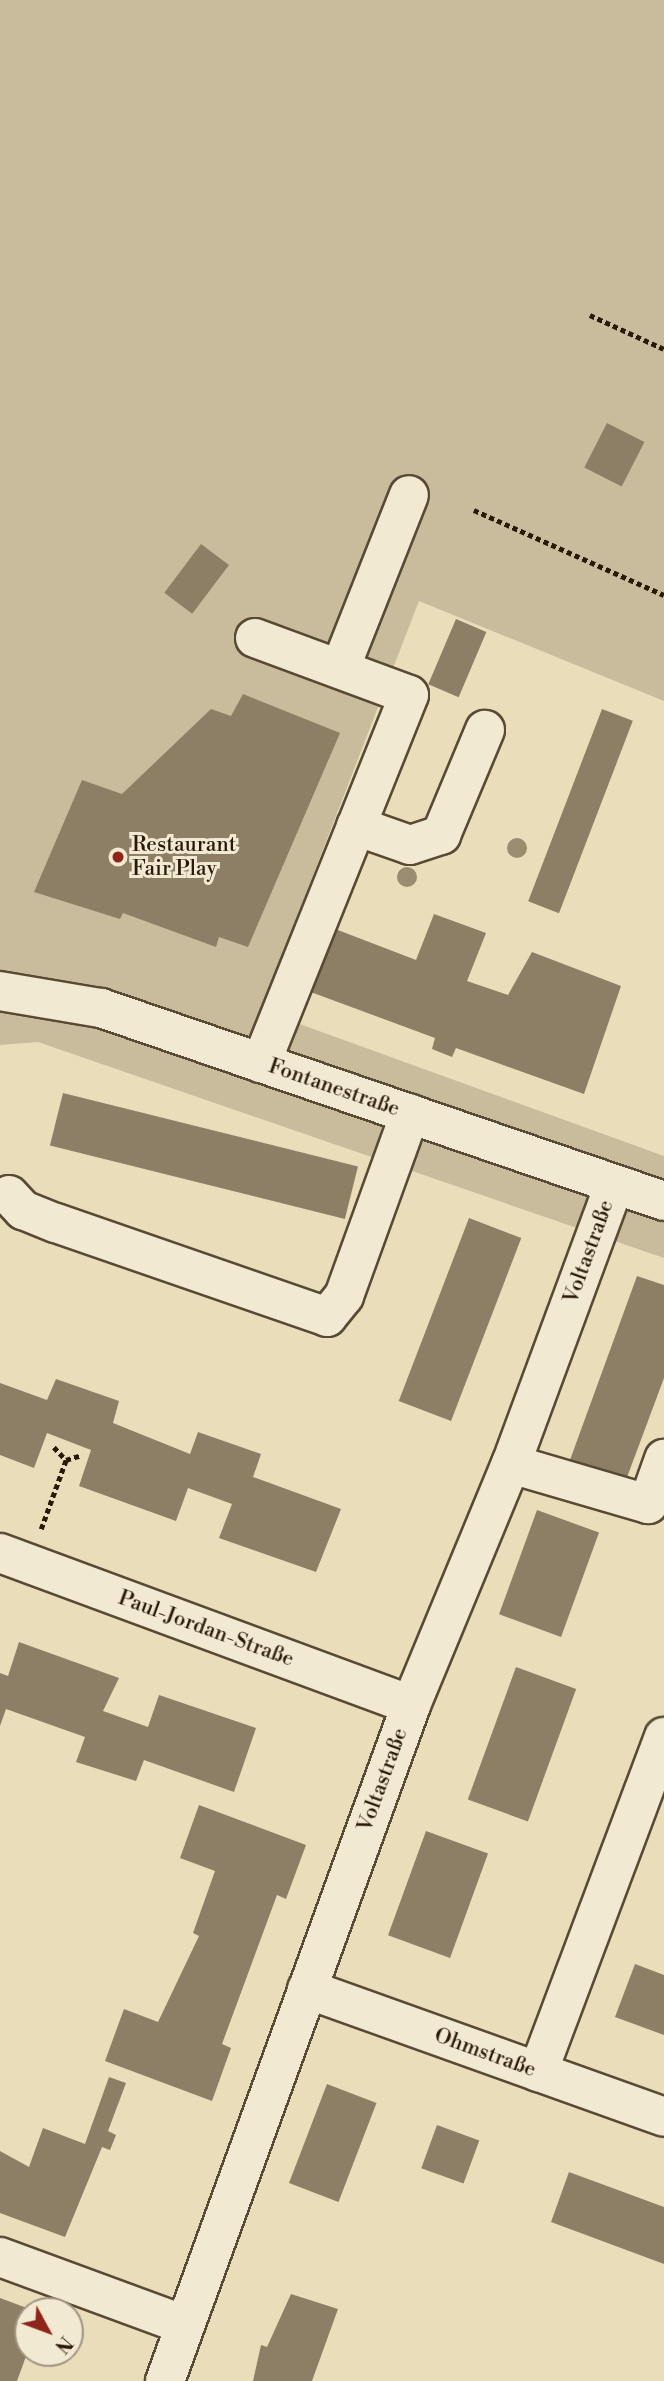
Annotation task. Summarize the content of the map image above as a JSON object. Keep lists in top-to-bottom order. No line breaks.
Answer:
{"streets":{"street":["Fontanestraße","Voltastraße","Paul-Jordan-Straße","Ohmstraße"]},"crossings":[["Fontanestraße","Voltastraße"],["Voltastraße","Paul-Jordan-Straße"],["Voltastraße","Ohmstraße"]],"places":["Restaurant Fair Play"],"north":"bottom right"}
